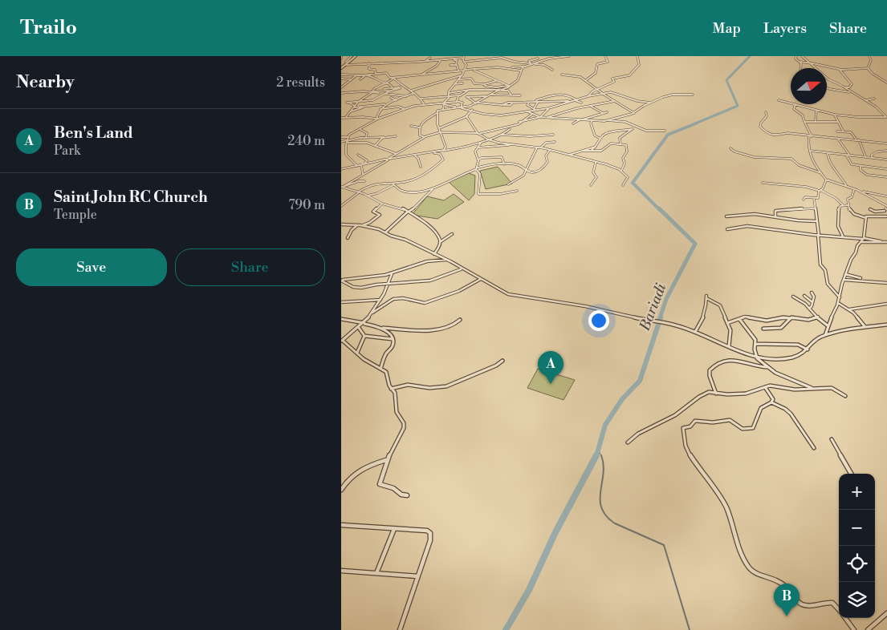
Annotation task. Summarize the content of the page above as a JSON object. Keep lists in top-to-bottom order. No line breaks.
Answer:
{"water":["Bariadi"],"north":"right","page":{"header":"Trailo","nav":["Map","Layers","Share"],"heading":["Nearby","2 results"],"list":[{"mark":"A","name":"Ben's Land","note":"Park","value":"240 m"},{"mark":"B","name":"Saint John RC Church","note":"Temple","value":"790 m"}],"buttons":["Save","Share"],"pins":["A","B"],"map_buttons":["+","−"]}}
